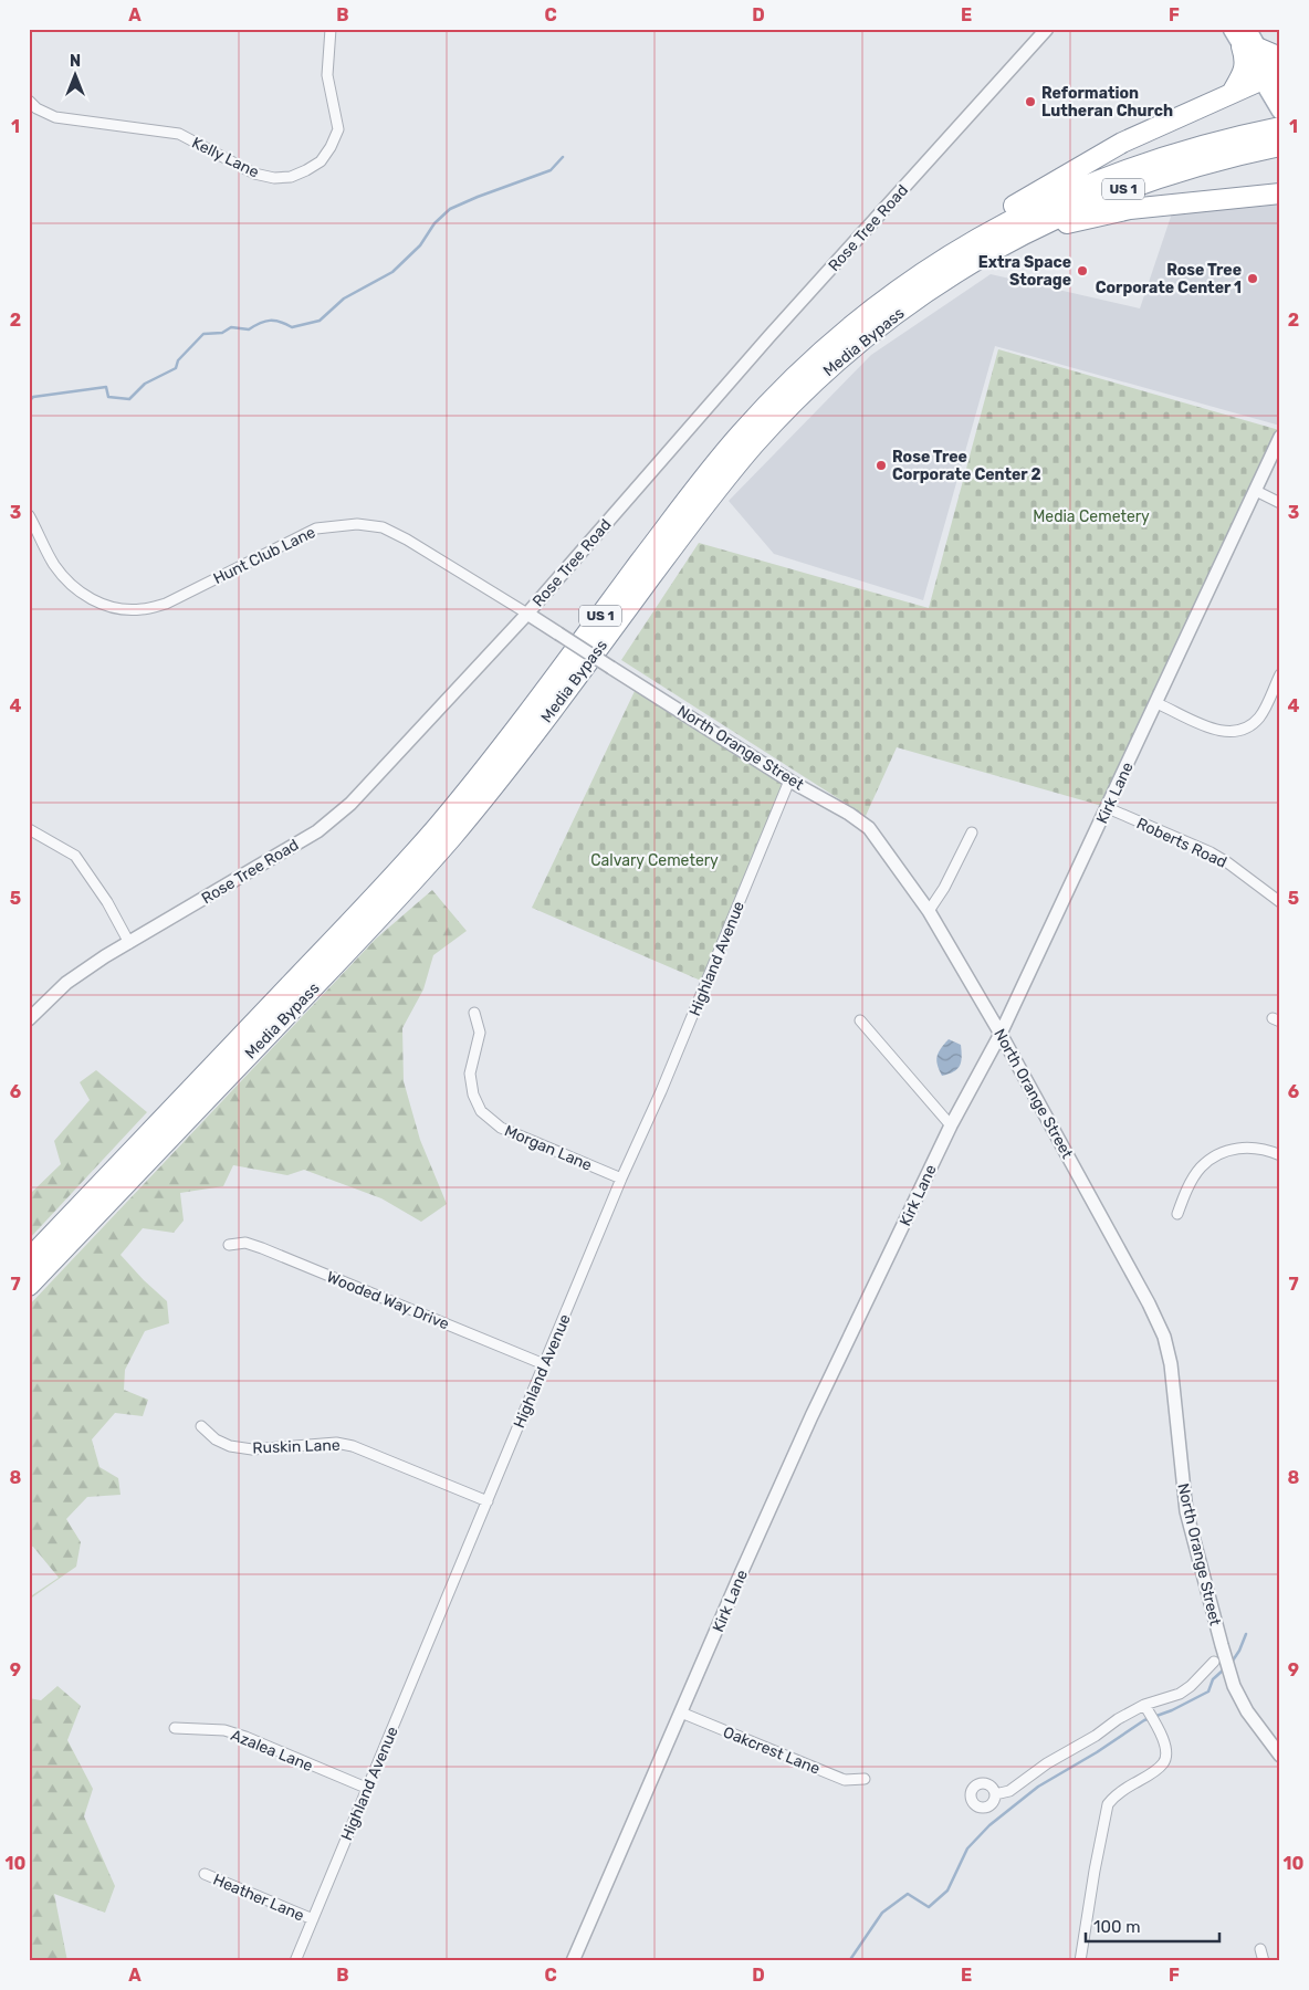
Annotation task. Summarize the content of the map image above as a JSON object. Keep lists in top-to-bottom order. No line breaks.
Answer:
{"streets":{"highway":["US 1","Media Bypass"],"street":["Kelly Lane","Rose Tree Road","Hunt Club Lane","North Orange Street","Kirk Lane","Roberts Road","Highland Avenue","Morgan Lane","Wooded Way Drive","Ruskin Lane","Azalea Lane","Oakcrest Lane","Heather Lane"]},"crossings":[["Rose Tree Road","Hunt Club Lane"],["Rose Tree Road","North Orange Street"],["Hunt Club Lane","North Orange Street"],["North Orange Street","Kirk Lane"],["North Orange Street","Highland Avenue"],["Kirk Lane","Roberts Road"],["Kirk Lane","Oakcrest Lane"],["Highland Avenue","Morgan Lane"],["Highland Avenue","Wooded Way Drive"],["Highland Avenue","Ruskin Lane"],["Highland Avenue","Azalea Lane"],["Highland Avenue","Heather Lane"]],"parks":["Media Cemetery","Calvary Cemetery"],"places":["Reformation Lutheran Church","Extra Space Storage","Rose Tree Corporate Center 1","Rose Tree Corporate Center 2"],"scale_bar":"100 m","north":"top","grid":{"columns":["A","B","C","D","E","F"],"rows":["1","2","3","4","5","6","7","8","9","10"]}}
